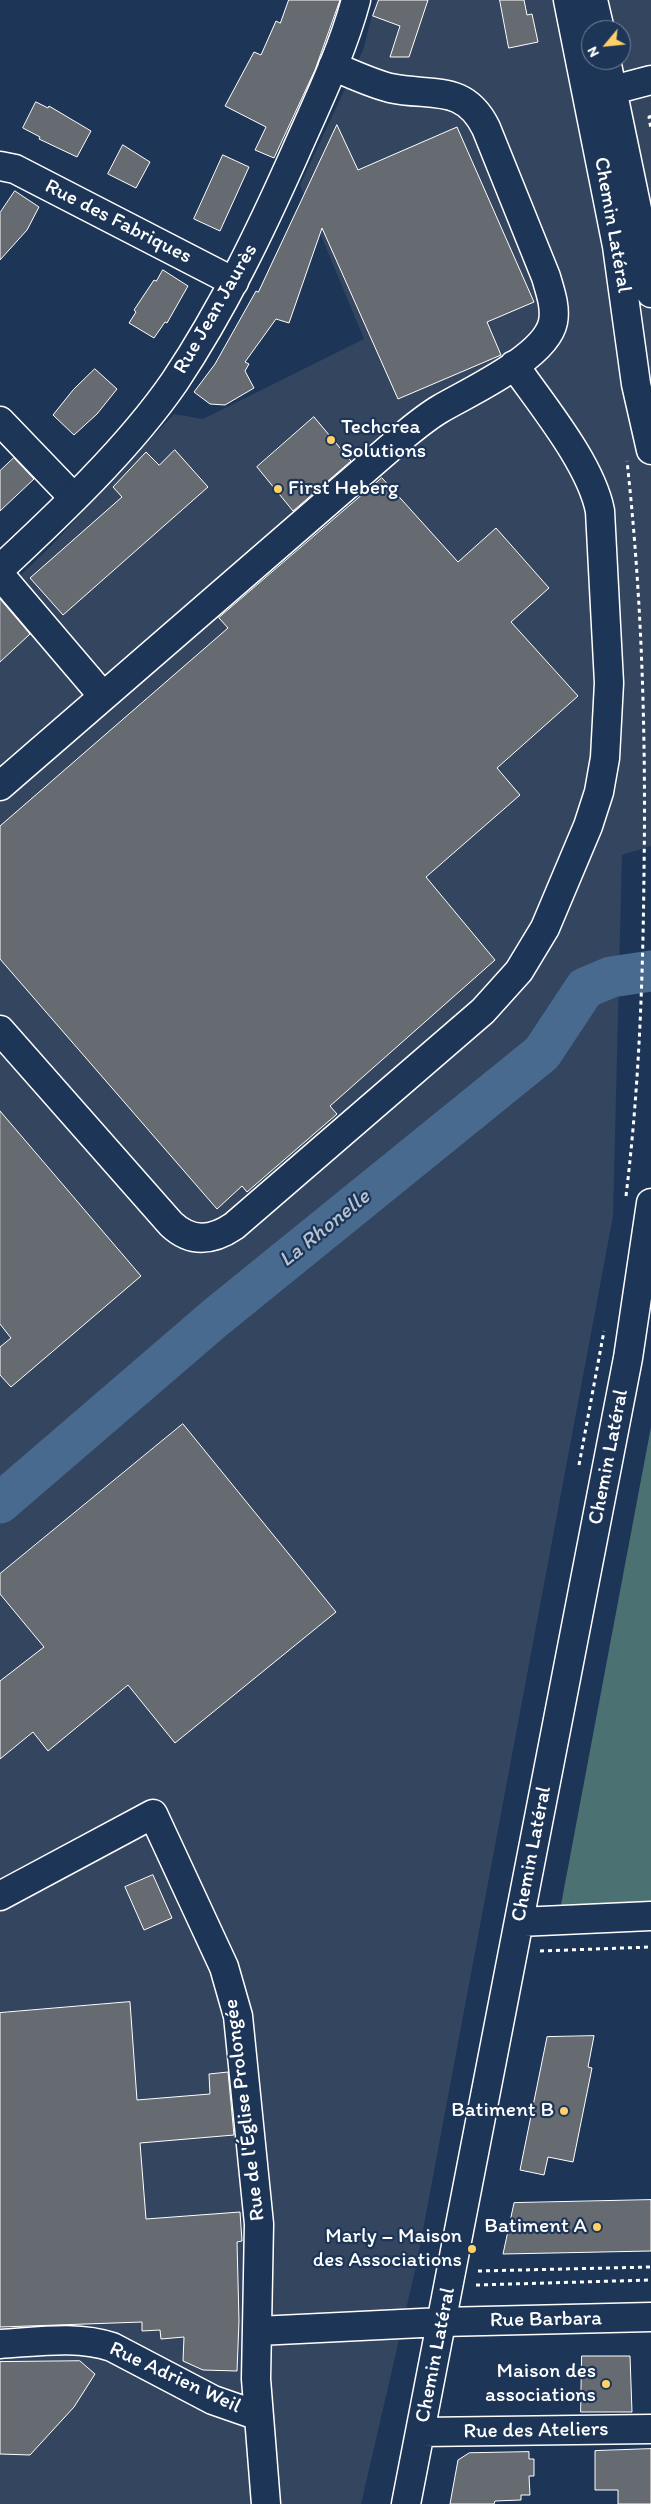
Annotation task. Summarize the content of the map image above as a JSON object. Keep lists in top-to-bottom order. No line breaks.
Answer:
{"streets":{"street":["Rue des Fabriques","Chemin Latéral","Rue Jean Jaurès","Rue de l'Église Prolongée","Rue Barbara","Rue Adrien Weil","Rue des Ateliers"]},"crossings":[["Rue des Fabriques","Rue Jean Jaurès"],["Chemin Latéral","Rue Barbara"],["Chemin Latéral","Rue des Ateliers"],["Rue de l'Église Prolongée","Rue Barbara"],["Rue de l'Église Prolongée","Rue Adrien Weil"]],"water":["La Rhonelle"],"places":["Techcrea Solutions","First Heberg","Batiment B","Batiment A","Marly – Maison des Associations","Maison des associations"],"north":"bottom left"}
